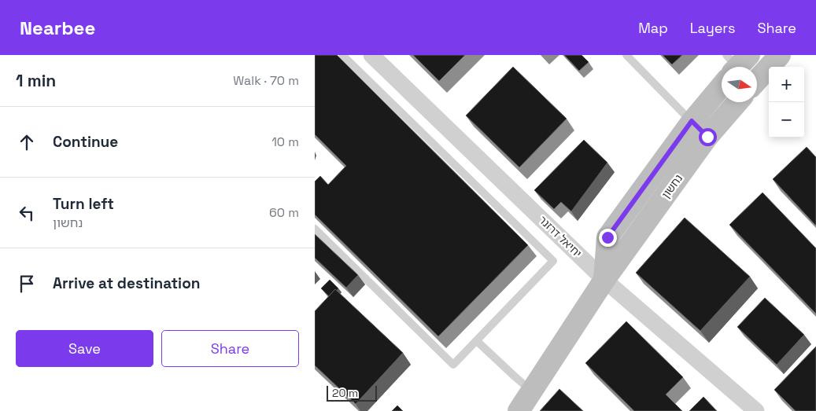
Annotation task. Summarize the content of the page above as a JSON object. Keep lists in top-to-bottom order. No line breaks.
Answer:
{"streets":{"street":["נחשון","יחיאל דרזנר"]},"crossings":[["נחשון","יחיאל דרזנר"]],"scale_bar":"20 m","north":"right","page":{"header":"Nearbee","nav":["Map","Layers","Share"],"heading":["1 min","Walk · 70 m"],"map_buttons":["+","−"],"list":[["Continue","10 m"],["Turn left","נחשון","60 m"],"Arrive at destination"],"buttons":["Save","Share"],"scale":"20 m"}}
